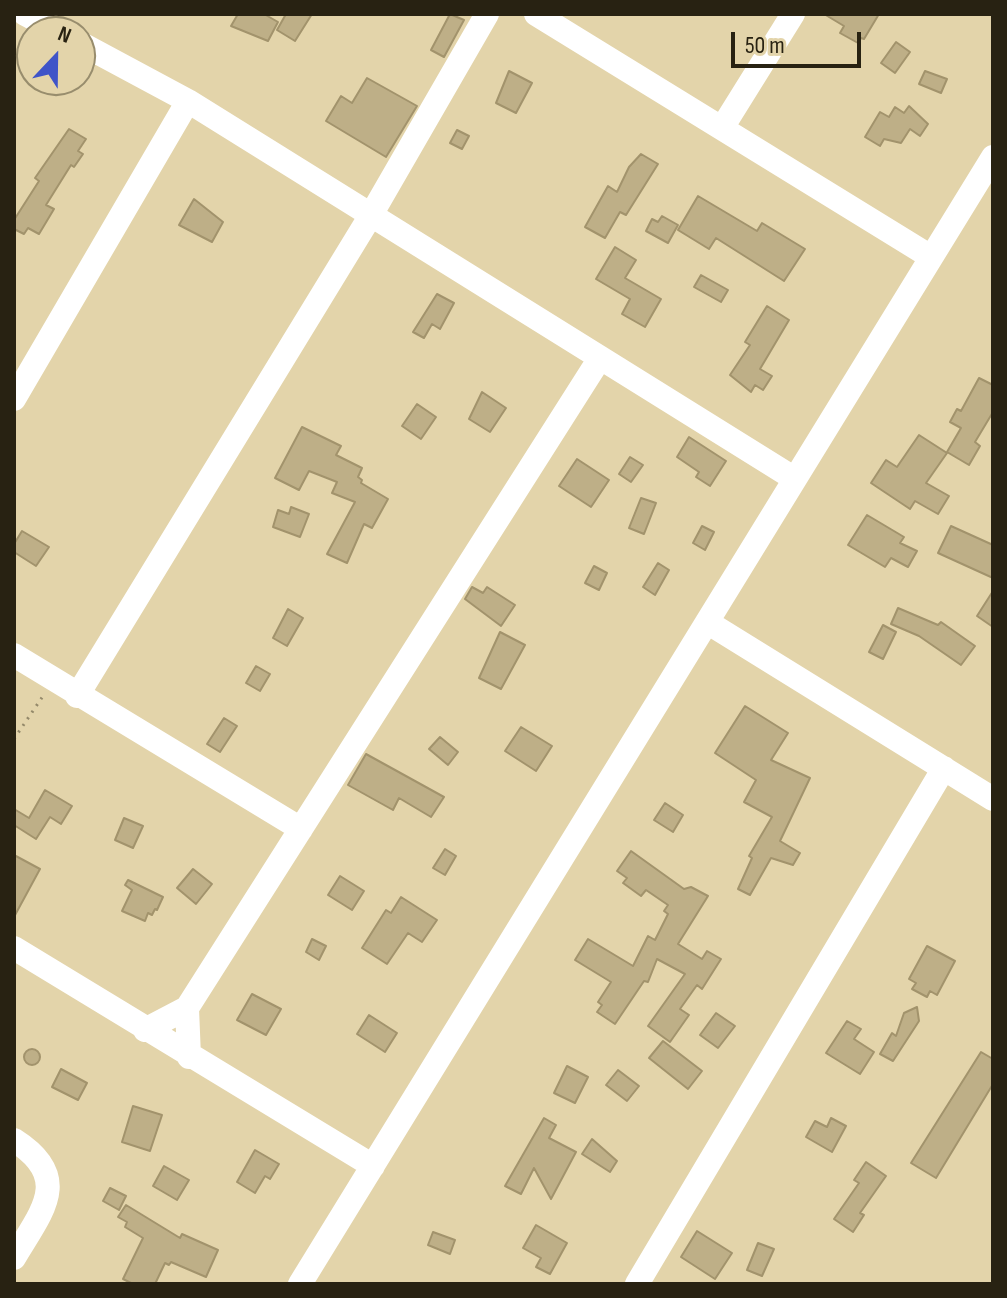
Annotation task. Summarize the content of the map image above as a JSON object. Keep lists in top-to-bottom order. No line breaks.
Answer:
{"scale_bar":"50 m","north":"top"}
